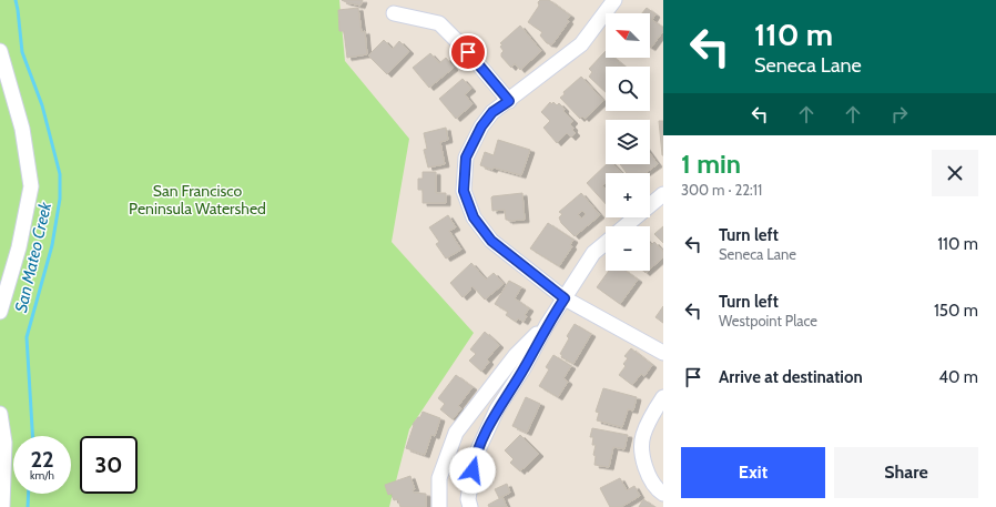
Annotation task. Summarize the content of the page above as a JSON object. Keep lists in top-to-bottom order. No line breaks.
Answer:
{"water":["San Mateo Creek"],"parks":["San Francisco Peninsula Watershed"],"north":"top left","page":{"turn":["110 m","Seneca Lane"],"map_buttons":["+","−"],"heading":["1 min","300 m · 22:11"],"list":[{"name":"Turn left","note":"Seneca Lane","value":"110 m"},{"name":"Turn left","note":"Westpoint Place","value":"150 m"},{"name":"Arrive at destination","value":"40 m"}],"speed":"22 km/h","limit":"30","buttons":["Exit","Share"]}}
